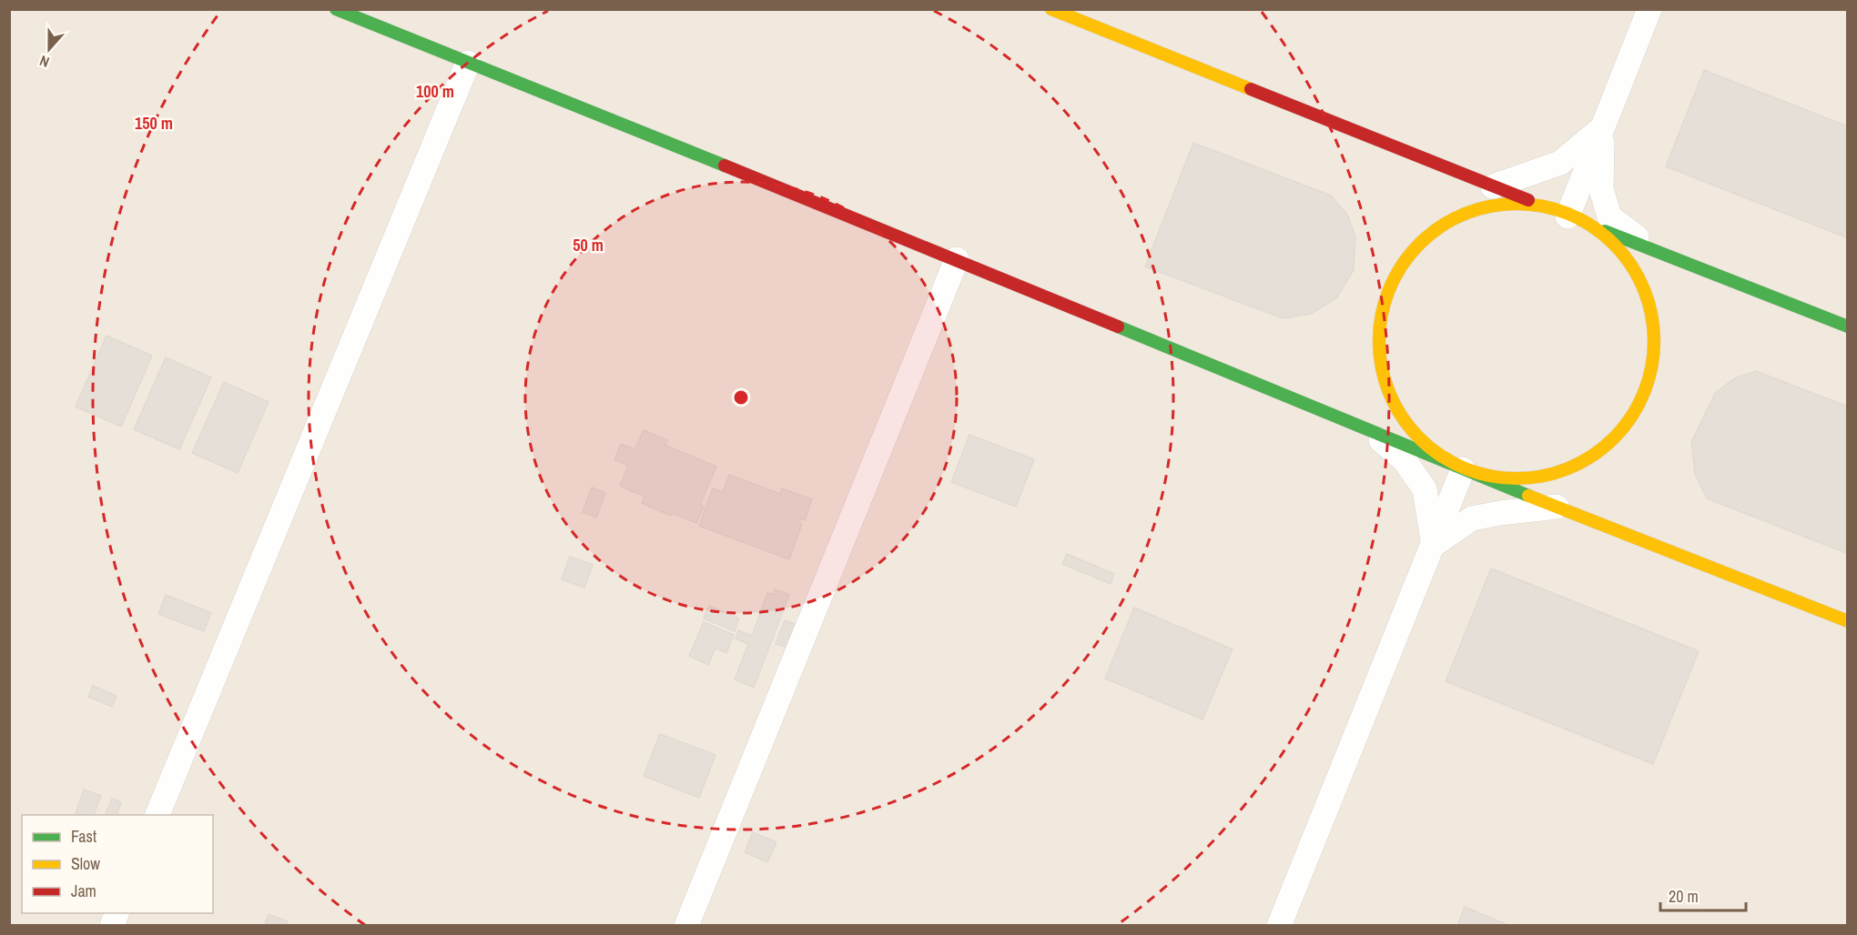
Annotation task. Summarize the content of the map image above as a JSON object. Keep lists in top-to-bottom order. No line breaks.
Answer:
{"legend":["Fast","Slow","Jam"],"scale_bar":"20 m","north":"bottom","rings":["100 m","150 m","50 m"]}
